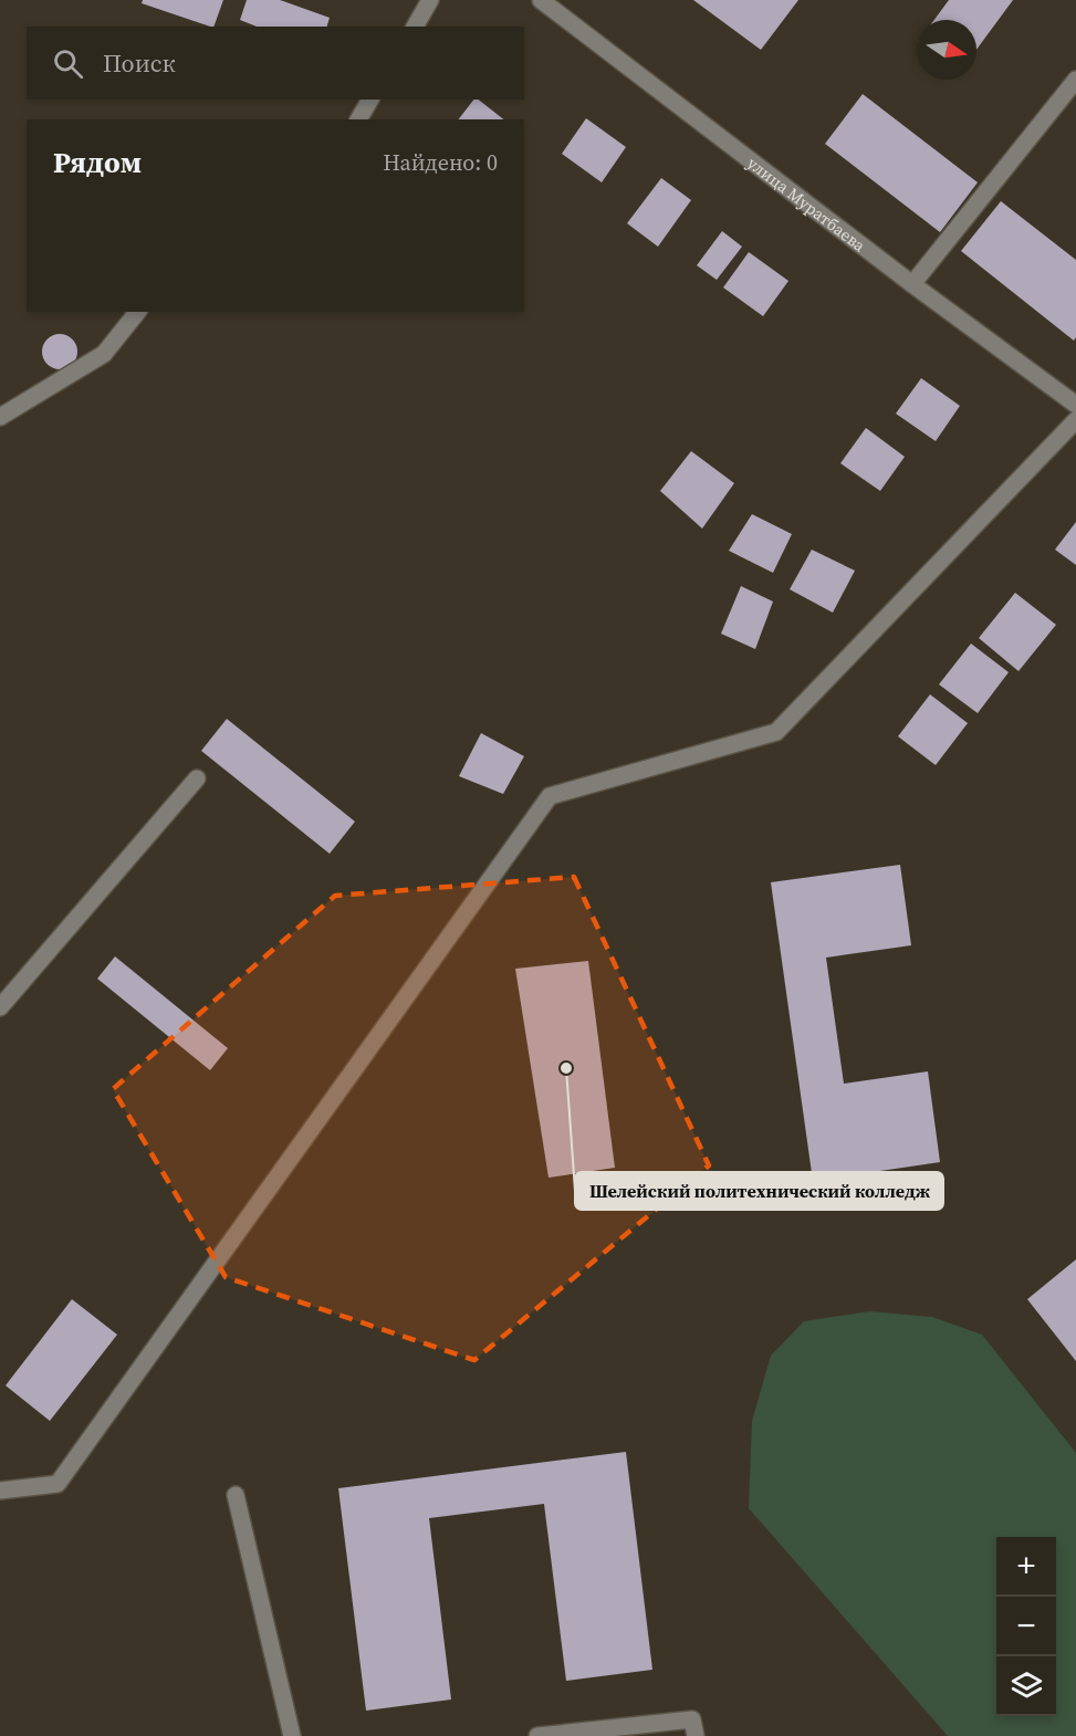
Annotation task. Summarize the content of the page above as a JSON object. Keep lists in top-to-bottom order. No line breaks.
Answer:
{"streets":{"street":["улица Муратбаева"]},"places":["Шелейский политехнический колледж"],"north":"right","page":{"search":"Поиск","heading":["Рядом","Найдено: 0"],"map_buttons":["+","−"]}}
